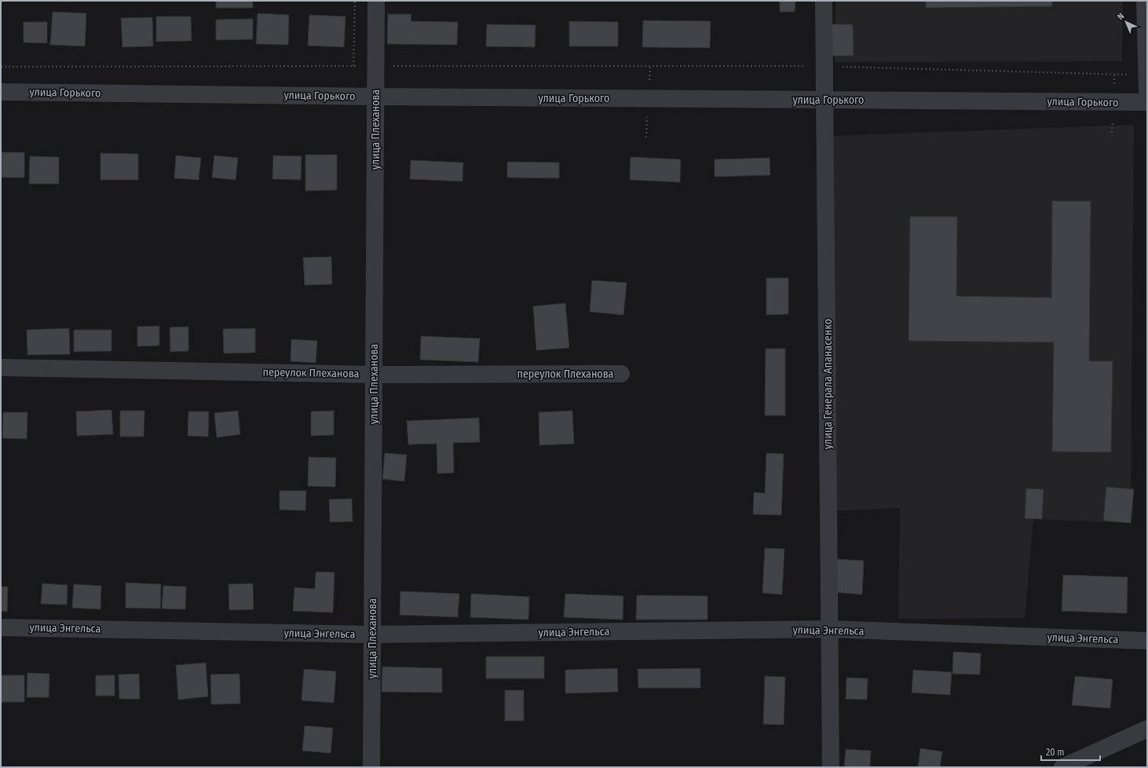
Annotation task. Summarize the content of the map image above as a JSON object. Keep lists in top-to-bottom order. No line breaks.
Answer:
{"streets":{"street":["улица Горького","улица Плеханова","переулок Плеханова","улица Генерала Апанасенко","улица Энгельса"]},"crossings":[["улица Горького","улица Плеханова"],["улица Горького","улица Генерала Апанасенко"],["улица Плеханова","переулок Плеханова"],["улица Плеханова","улица Энгельса"],["улица Генерала Апанасенко","улица Энгельса"]],"scale_bar":"20 m","north":"top left"}
